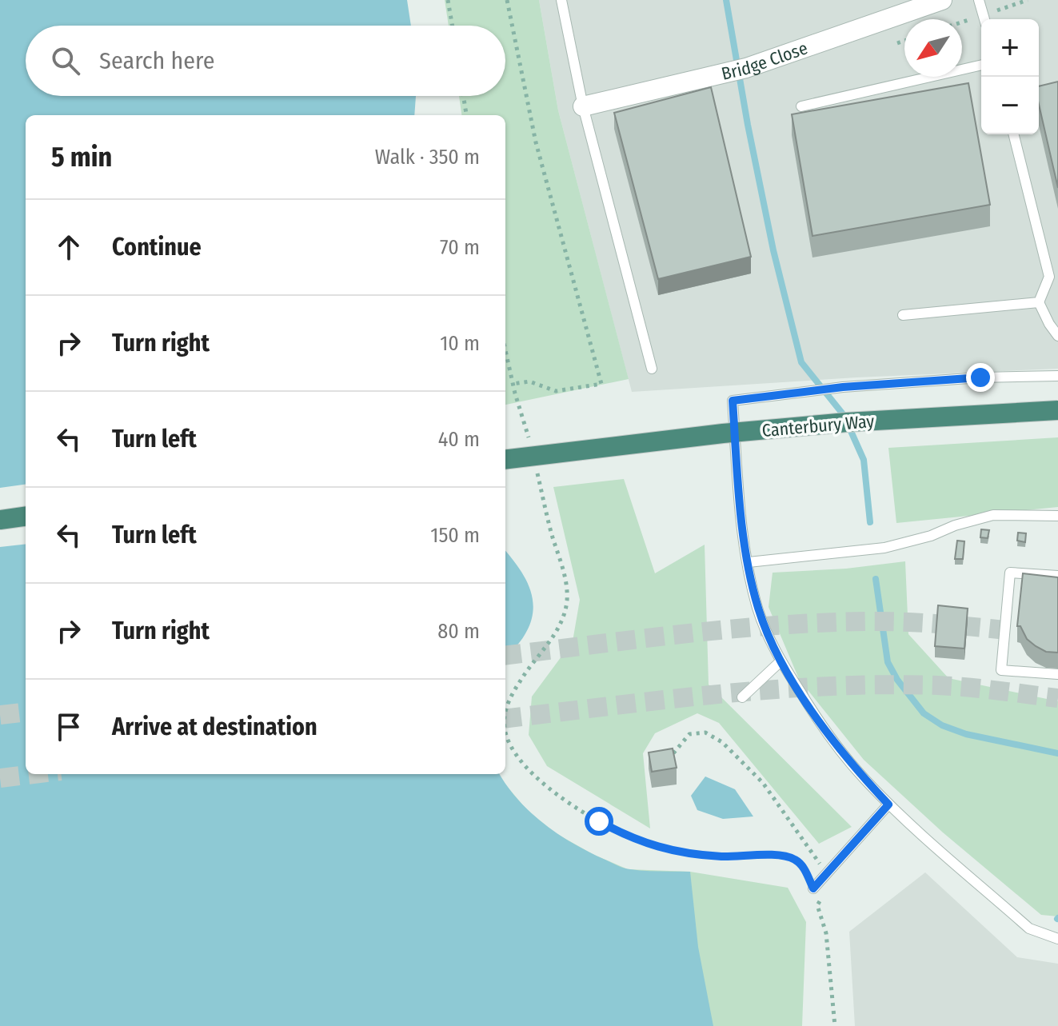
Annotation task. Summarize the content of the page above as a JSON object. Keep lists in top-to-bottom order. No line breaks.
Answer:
{"streets":{"highway":["Canterbury Way"],"street":["Bridge Close"]},"north":"bottom left","page":{"map_buttons":["+","−"],"search":"Search here","heading":["5 min","Walk · 350 m"],"list":[["Continue","70 m"],["Turn right","10 m"],["Turn left","40 m"],["Turn left","150 m"],["Turn right","80 m"],"Arrive at destination"]}}
